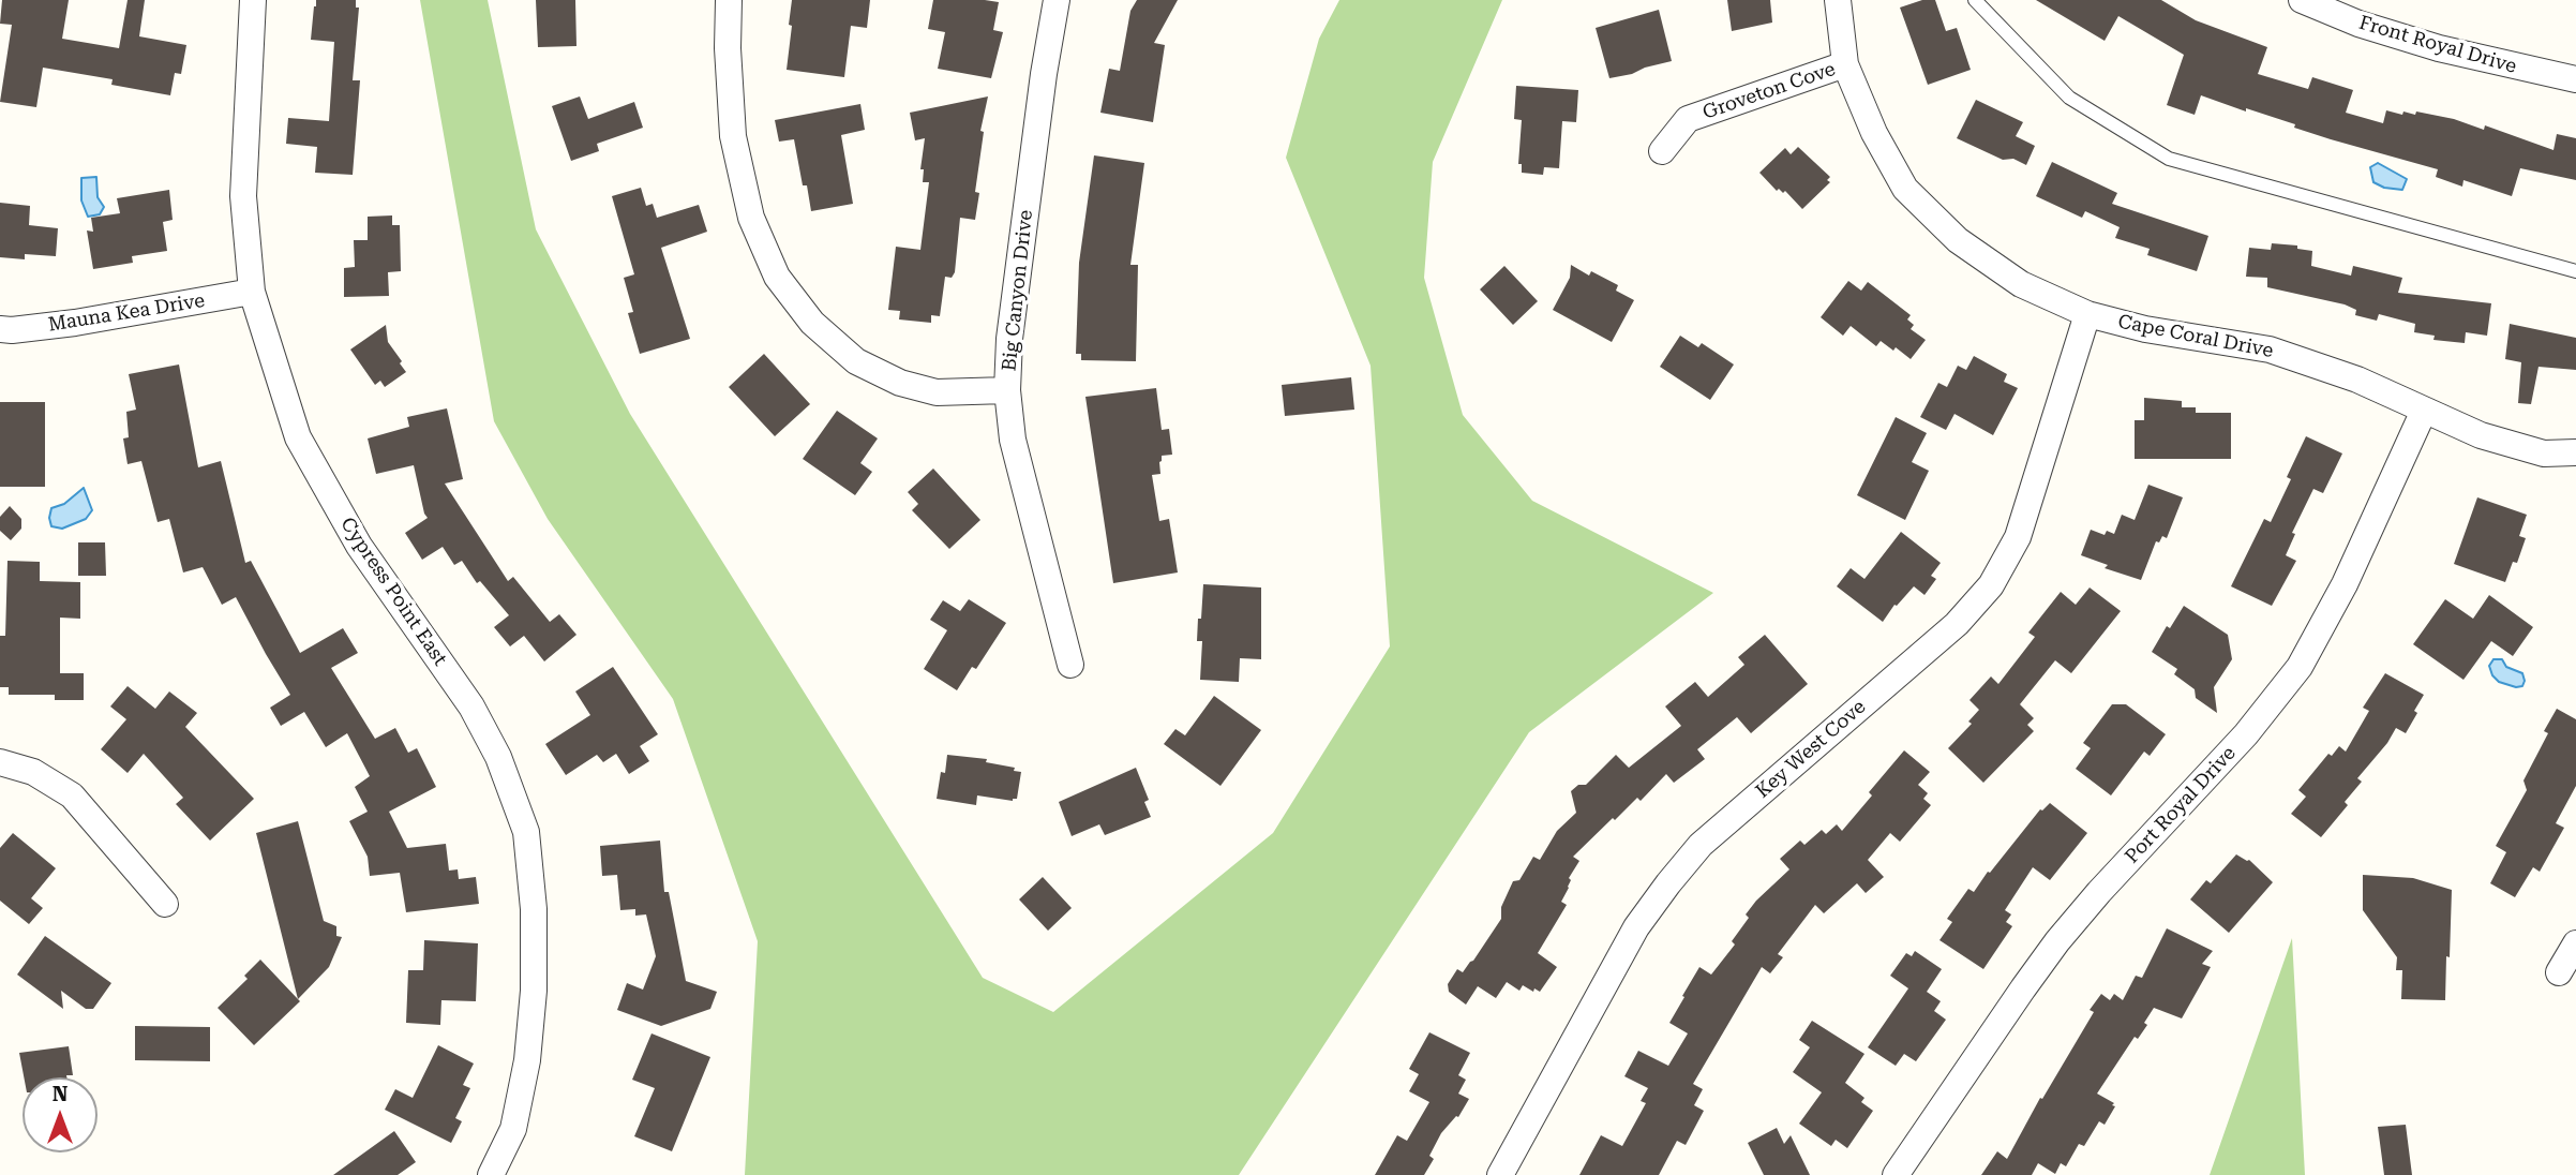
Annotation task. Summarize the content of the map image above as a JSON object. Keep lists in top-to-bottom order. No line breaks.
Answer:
{"streets":{"street":["Front Royal Drive","Groveton Cove","Big Canyon Drive","Mauna Kea Drive","Cape Coral Drive","Cypress Point East","Key West Cove","Port Royal Drive"]},"crossings":[["Groveton Cove","Cape Coral Drive"],["Mauna Kea Drive","Cypress Point East"],["Cape Coral Drive","Key West Cove"],["Cape Coral Drive","Port Royal Drive"]],"north":"top"}
